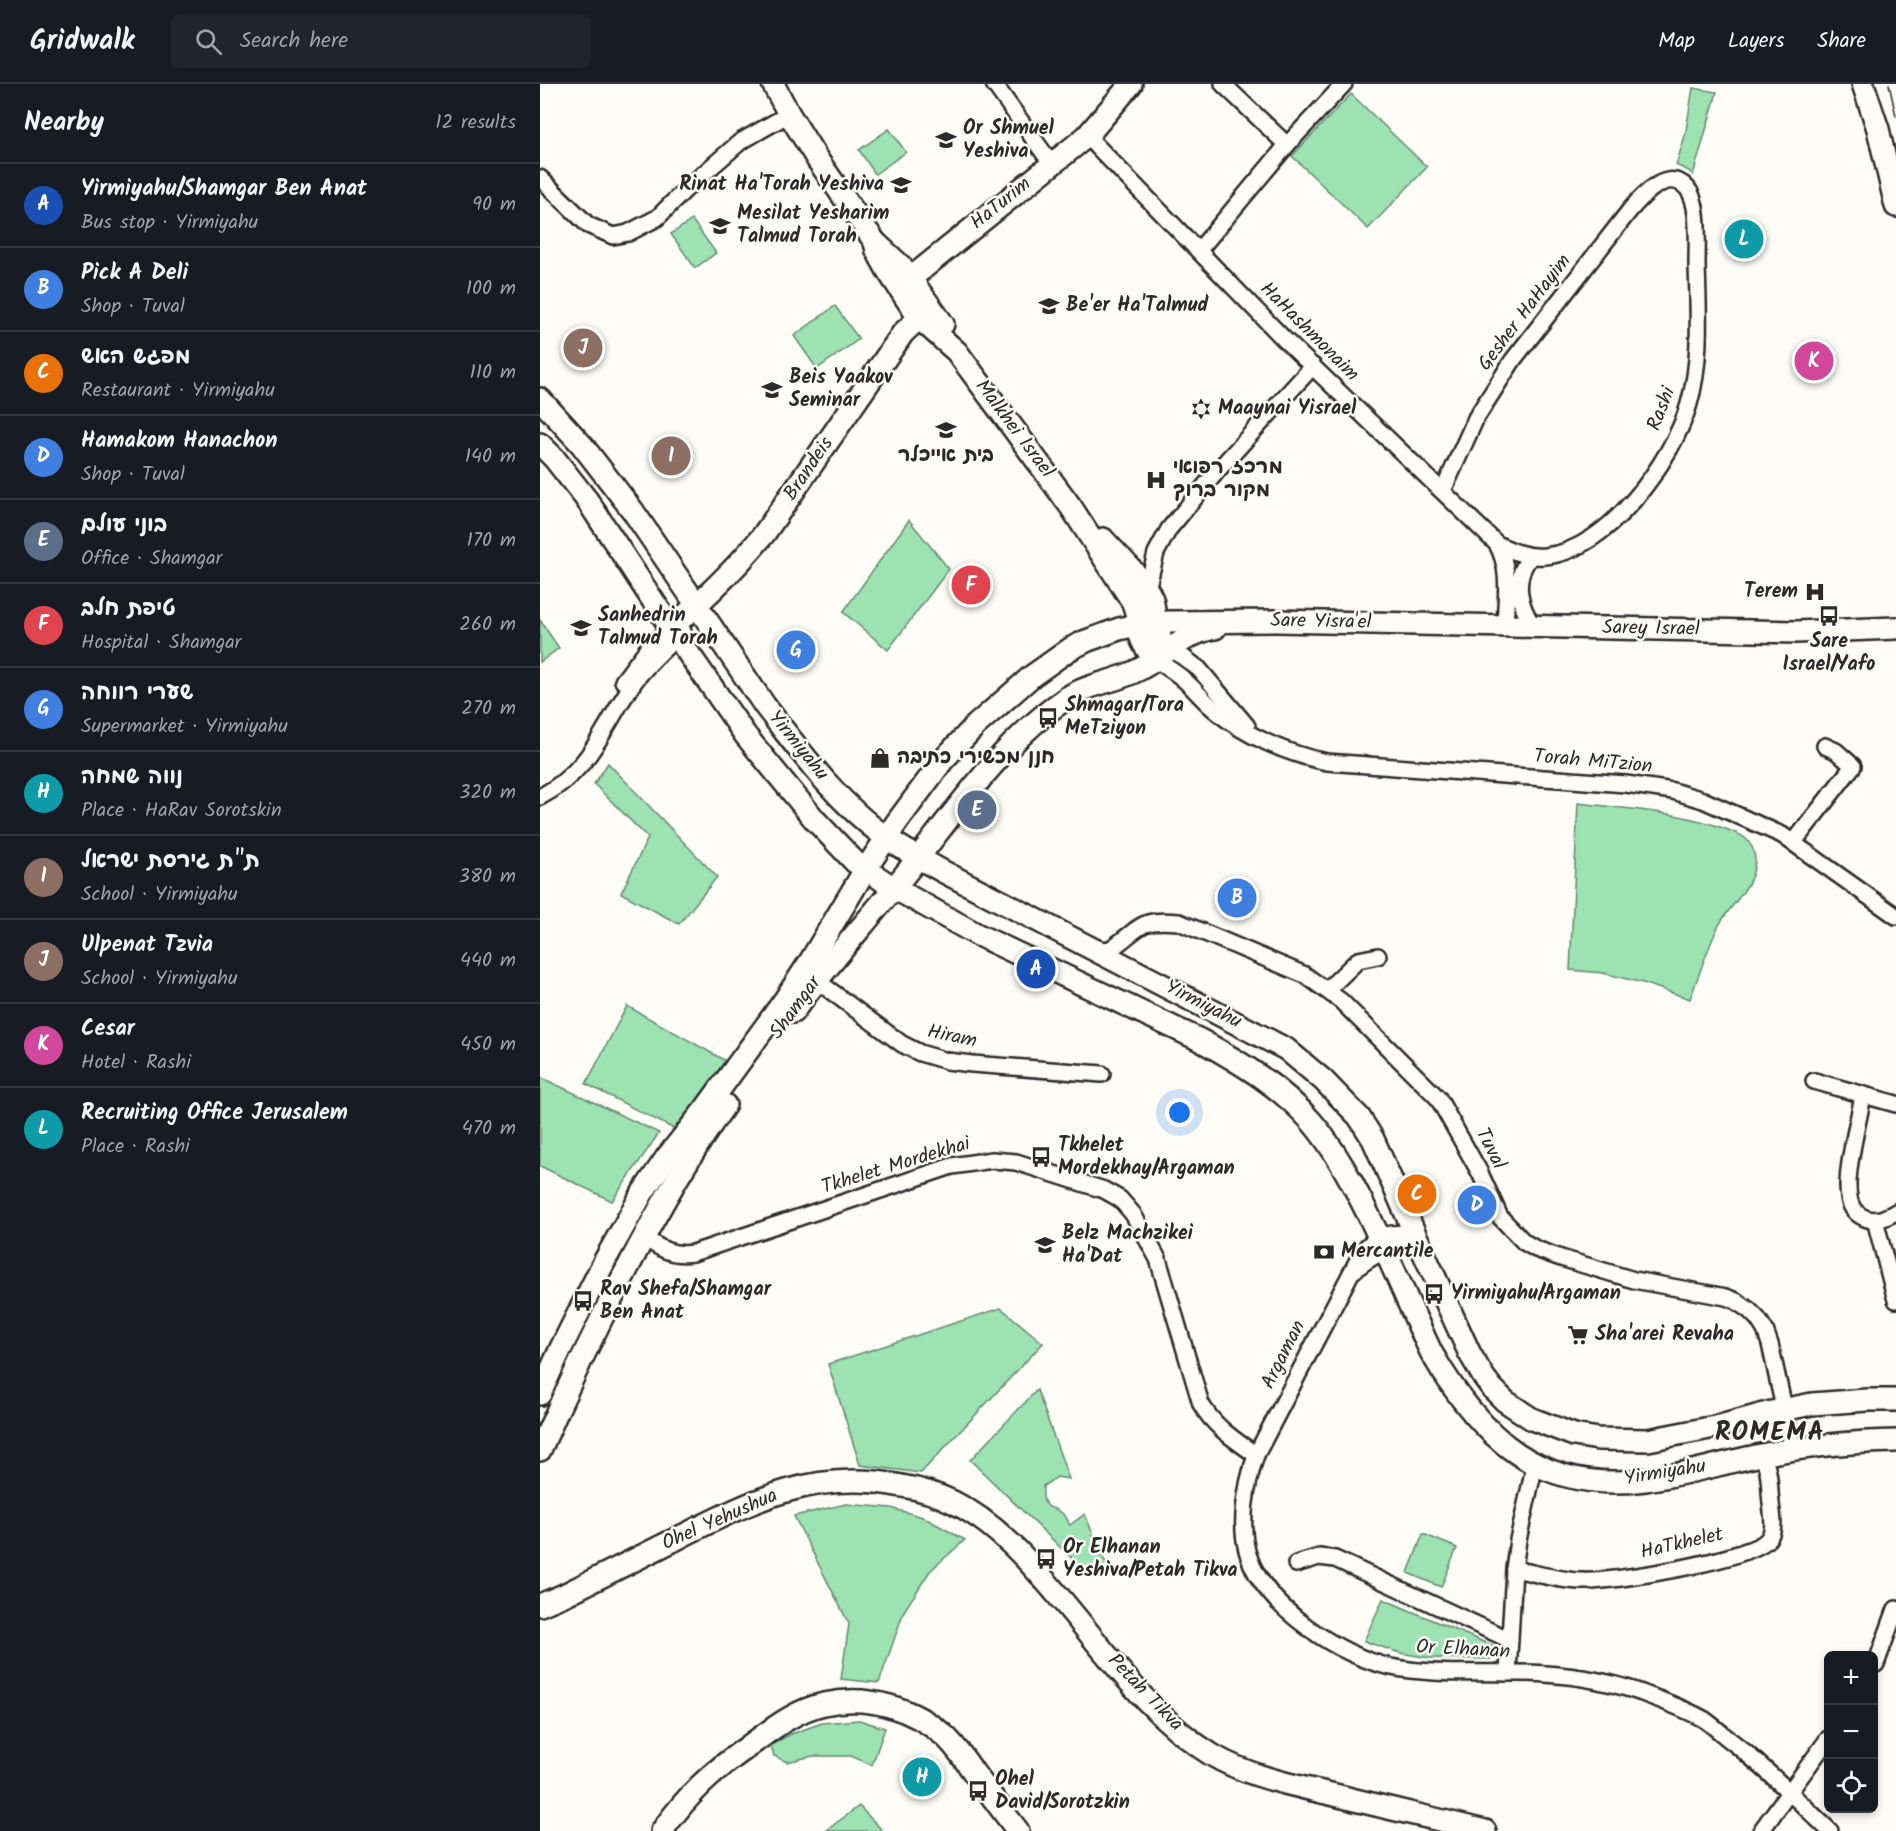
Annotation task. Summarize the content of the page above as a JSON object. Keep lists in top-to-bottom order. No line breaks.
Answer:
{"streets":{"street":["HaTurim","Gesher HaHayim","HaHashmonaim","Rashi","Malkhei Israel","Brandeis","Sare Yisra'el","Sarey Israel","Yirmiyahu","Torah MiTzion","Shamgar","Hiram","Tuval","Tkhelet Mordekhai","Argaman","Ohel Yehushua","HaTkhelet","Or Elhanan","Petah Tikva"]},"crossings":[["HaTurim","HaHashmonaim"],["HaTurim","Malkhei Israel"],["Gesher HaHayim","HaHashmonaim"],["Gesher HaHayim","Rashi"],["HaHashmonaim","Rashi"],["HaHashmonaim","Sare Yisra'el"],["HaHashmonaim","Sarey Israel"],["Malkhei Israel","Brandeis"],["Malkhei Israel","Sare Yisra'el"],["Malkhei Israel","Torah MiTzion"],["Malkhei Israel","Shamgar"],["Brandeis","Yirmiyahu"],["Sare Yisra'el","Sarey Israel"],["Sare Yisra'el","Shamgar"],["Yirmiyahu","Shamgar"],["Yirmiyahu","Tuval"],["Yirmiyahu","Argaman"],["Yirmiyahu","HaTkhelet"],["Torah MiTzion","Shamgar"],["Shamgar","Hiram"],["Shamgar","Tkhelet Mordekhai"],["Tkhelet Mordekhai","Argaman"],["Tkhelet Mordekhai","Or Elhanan"],["Argaman","Or Elhanan"],["Ohel Yehushua","Petah Tikva"]],"districts":["ROMEMA"],"places":{"school or university":["Or Shmuel Yeshiva","Rinat Ha'Torah Yeshiva","Mesilat Yesharim Talmud Torah","Be'er Ha'Talmud","Beis Yaakov Seminar","בית אייכלר","Sanhedrin Talmud Torah","Belz Machzikei Ha'Dat"],"synagogue":["Maaynai Yisrael"],"hospital":["מרכז רפואי מקור ברוך","Terem"],"bus stop":["Sare Israel/Yafo","Shmagar/Tora MeTziyon","Tkhelet Mordekhay/Argaman","Yirmiyahu/Argaman","Rav Shefa/Shamgar Ben Anat","Or Elhanan Yeshiva/Petah Tikva","Ohel David/Sorotzkin"],"shop":["חנן מכשירי כתיבה"],"bank":["Mercantile"],"supermarket":["Sha'arei Revaha"]},"page":{"header":"Gridwalk","search":"Search here","nav":["Map","Layers","Share"],"heading":["Nearby","12 results"],"list":[{"mark":"A","name":"Yirmiyahu/Shamgar Ben Anat","note":"Bus stop · Yirmiyahu","value":"90 m"},{"mark":"B","name":"Pick A Deli","note":"Shop · Tuval","value":"100 m"},{"mark":"C","name":"מפגש האש","note":"Restaurant · Yirmiyahu","value":"110 m"},{"mark":"D","name":"Hamakom Hanachon","note":"Shop · Tuval","value":"140 m"},{"mark":"E","name":"בוני עולם","note":"Office · Shamgar","value":"170 m"},{"mark":"F","name":"טיפת חלב","note":"Hospital · Shamgar","value":"260 m"},{"mark":"G","name":"שערי רווחה","note":"Supermarket · Yirmiyahu","value":"270 m"},{"mark":"H","name":"נווה שמחה","note":"Place · HaRav Sorotskin","value":"320 m"},{"mark":"I","name":"ת\"ת גירסת ישראל","note":"School · Yirmiyahu","value":"380 m"},{"mark":"J","name":"Ulpenat Tzvia","note":"School · Yirmiyahu","value":"440 m"},{"mark":"K","name":"Cesar","note":"Hotel · Rashi","value":"450 m"},{"mark":"L","name":"Recruiting Office Jerusalem","note":"Place · Rashi","value":"470 m"}],"pins":["L","J","K","I","F","G","E","B","A","C","D","H"],"map_buttons":["+","−"]}}
